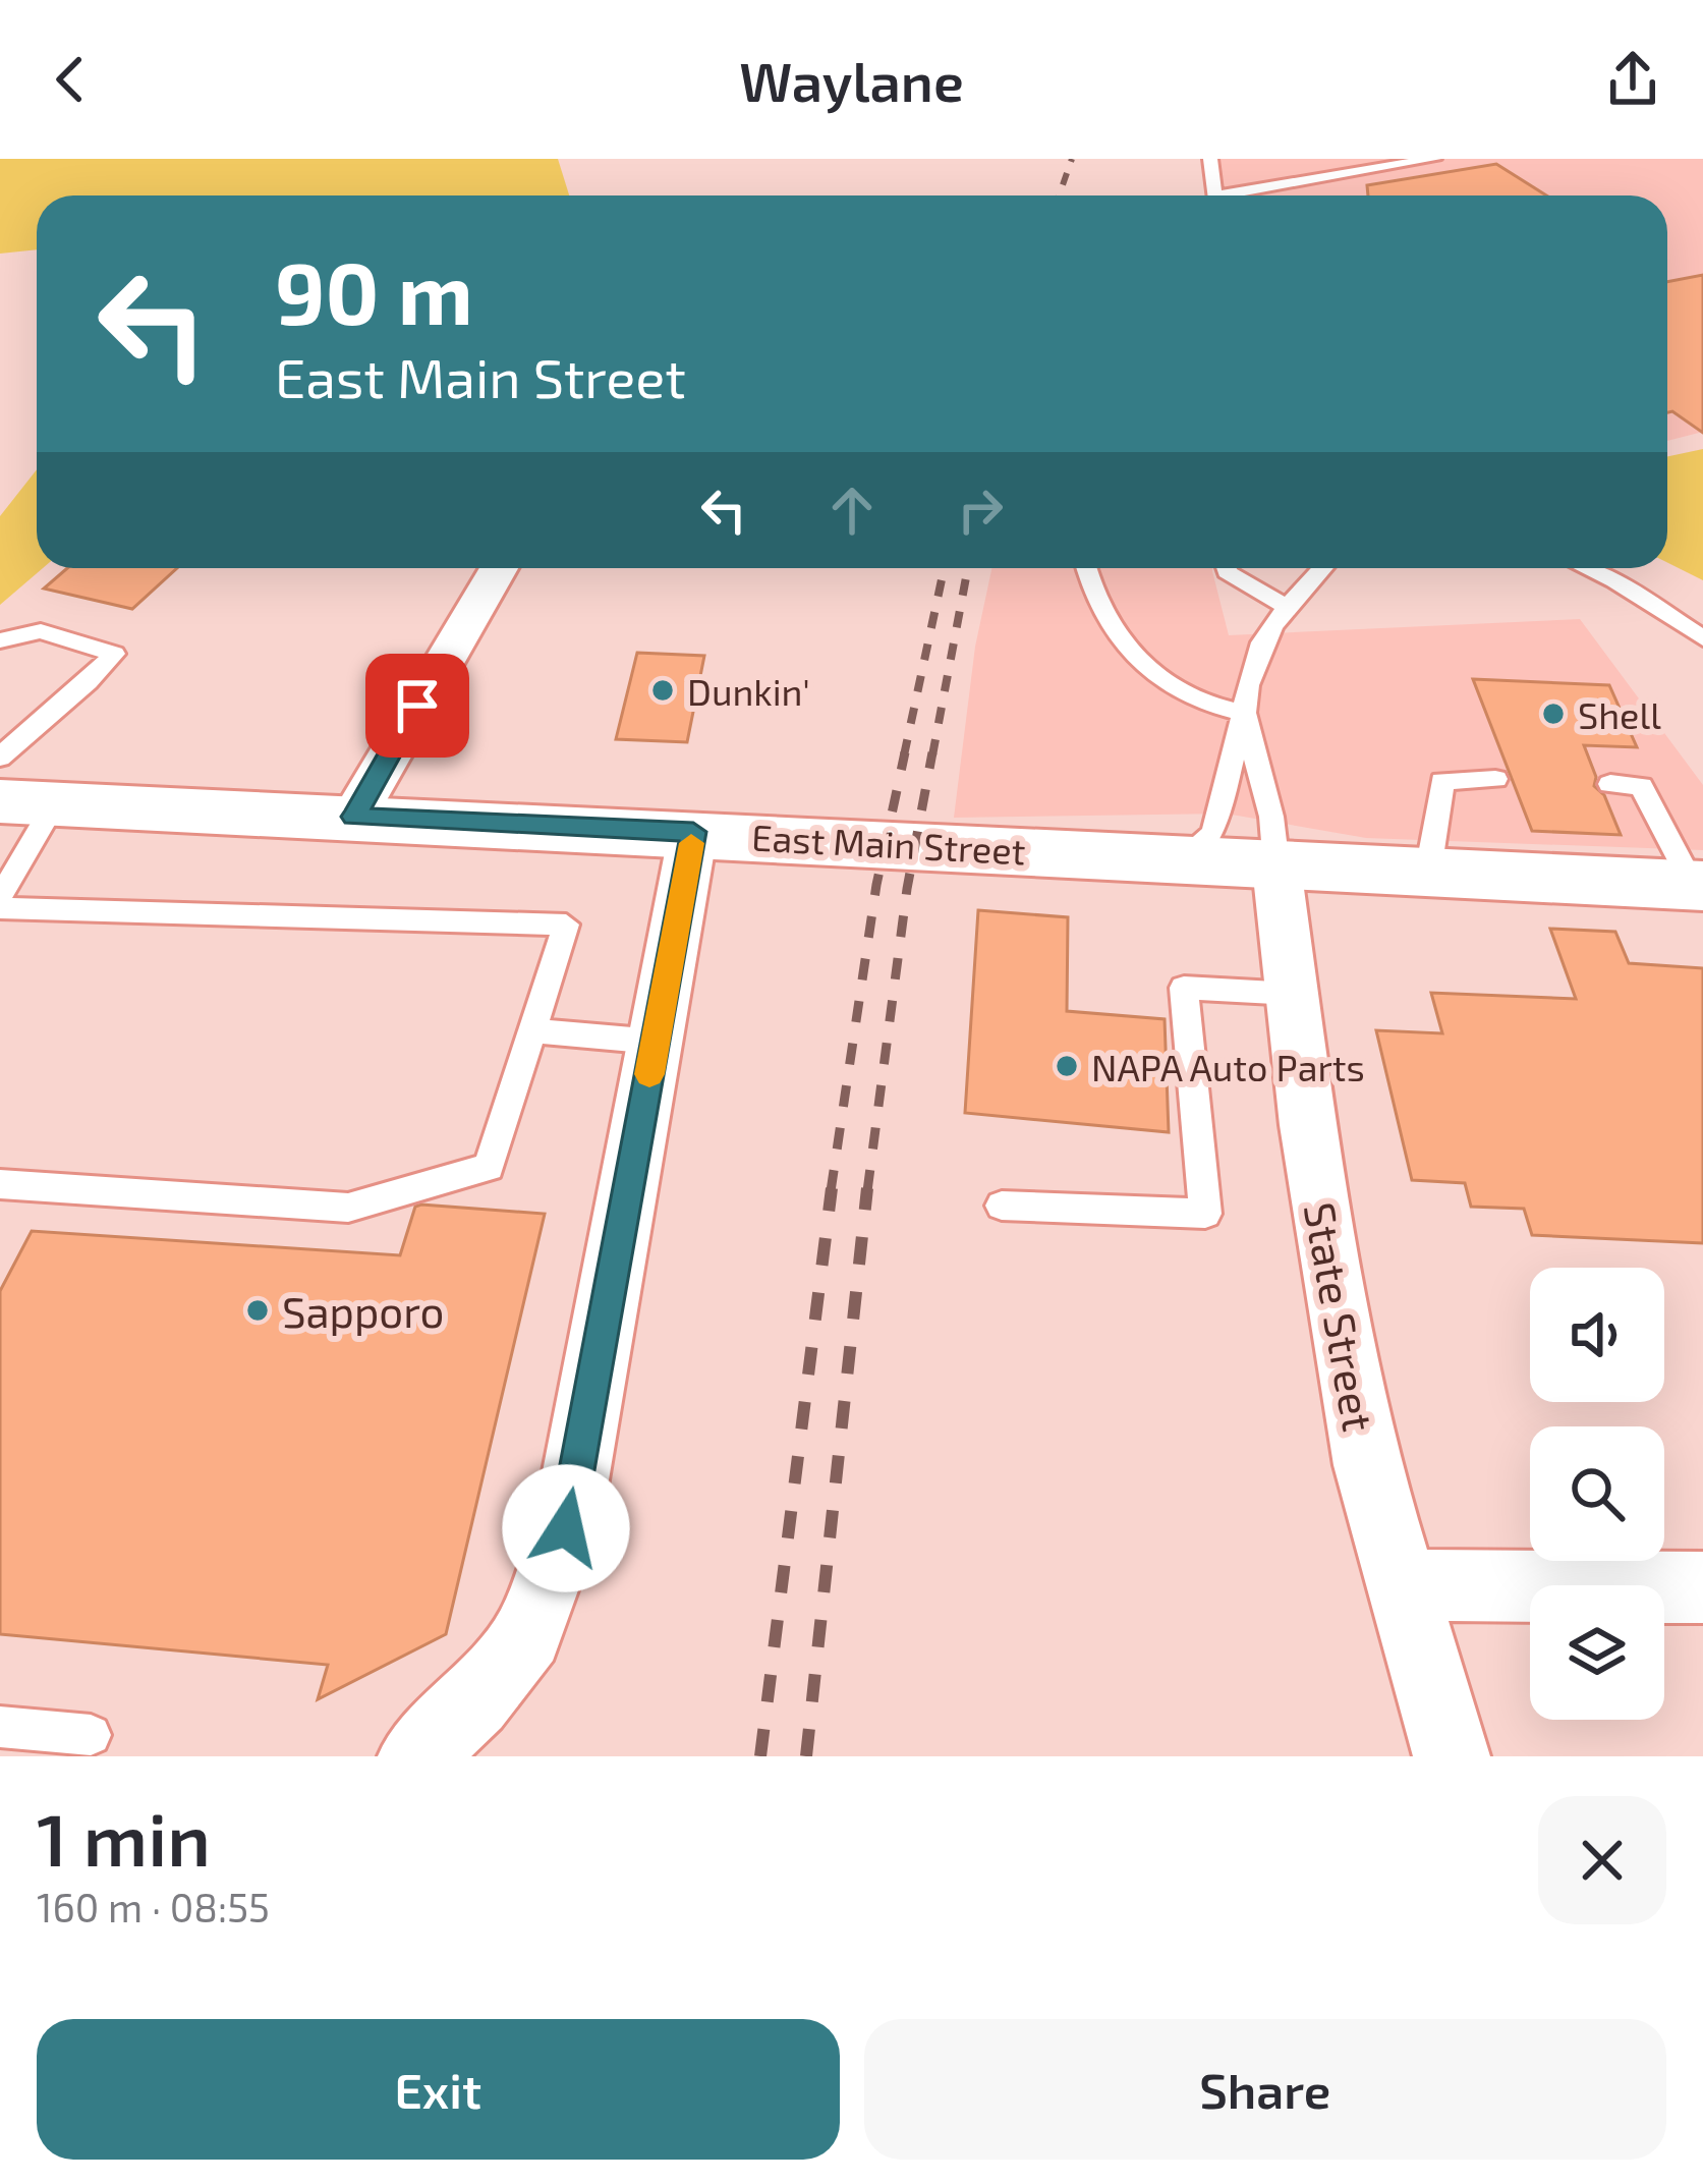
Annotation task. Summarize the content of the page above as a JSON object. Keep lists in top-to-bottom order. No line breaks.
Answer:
{"streets":{"main road":["East Main Street"],"street":["State Street"]},"crossings":[["East Main Street","State Street"]],"places":["Dunkin'","Shell","NAPA Auto Parts","Sapporo"],"page":{"header":"Waylane","turn":["90 m","East Main Street"],"heading":["1 min","160 m · 08:55"],"buttons":["Exit","Share"]}}
